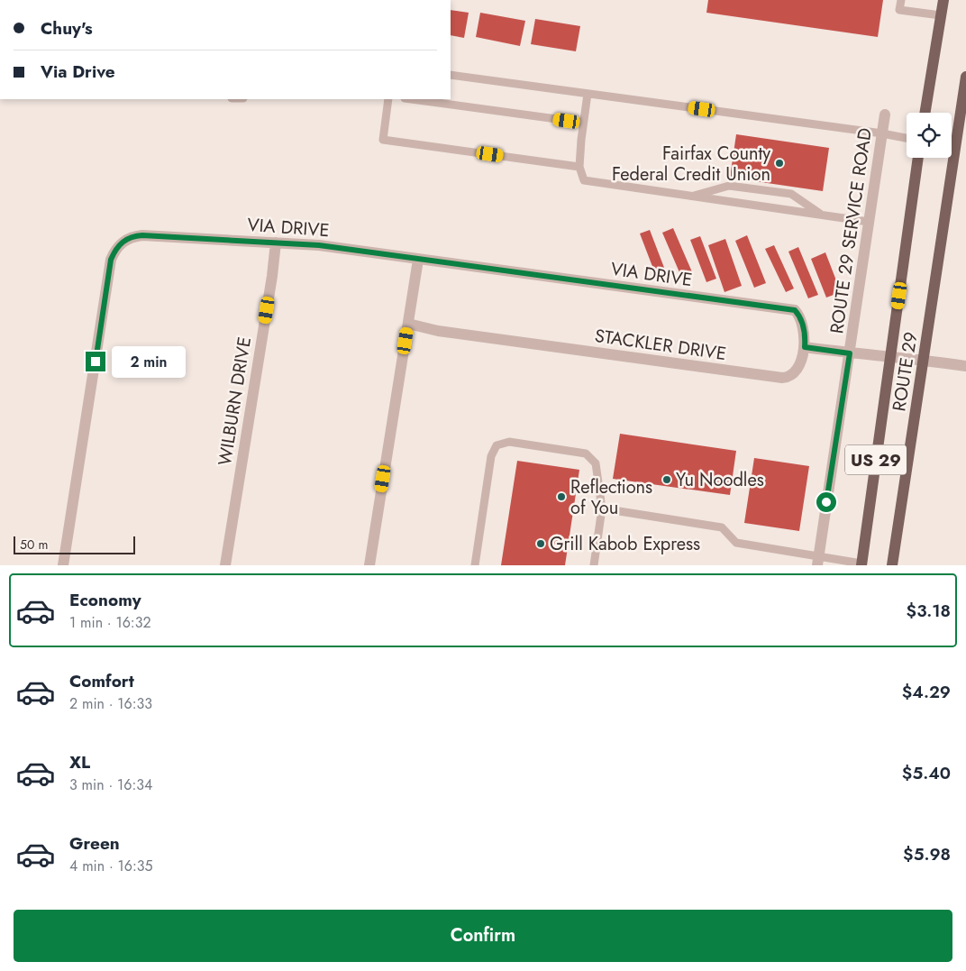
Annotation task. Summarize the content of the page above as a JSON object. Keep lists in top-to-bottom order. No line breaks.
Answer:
{"streets":{"main road":["ROUTE 29","US 29"],"street":["VIA DRIVE","ROUTE 29 SERVICE ROAD","STACKLER DRIVE","WILBURN DRIVE"]},"crossings":[["VIA DRIVE","STACKLER DRIVE"],["VIA DRIVE","WILBURN DRIVE"]],"places":["Fairfax County Federal Credit Union","Yu Noodles","Reflections of You","Grill Kabob Express"],"scale_bar":"50 m","page":{"banner":["Chuy's","Via Drive"],"bubble":"2 min","scale":"50 m","list":[{"name":"Economy","note":"1 min · 16:32","value":"$3.18"},{"name":"Comfort","note":"2 min · 16:33","value":"$4.29"},{"name":"XL","note":"3 min · 16:34","value":"$5.40"},{"name":"Green","note":"4 min · 16:35","value":"$5.98"}],"buttons":"Confirm"}}
